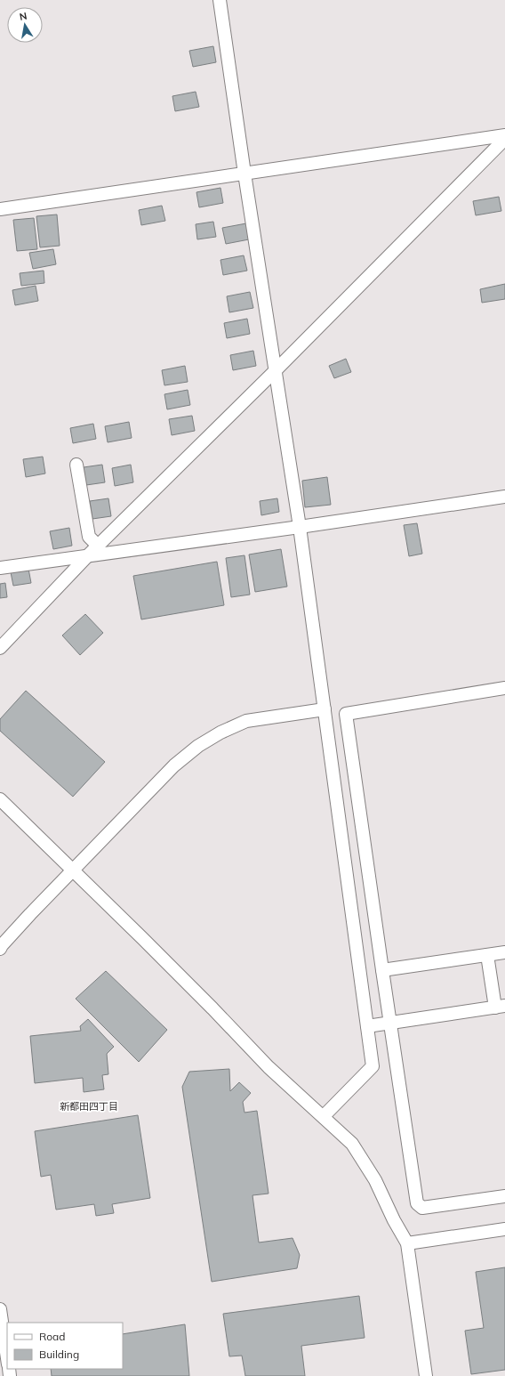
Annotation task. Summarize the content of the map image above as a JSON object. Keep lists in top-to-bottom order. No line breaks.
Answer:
{"districts":["新都田四丁目"],"legend":["Road","Building"],"north":"top"}
